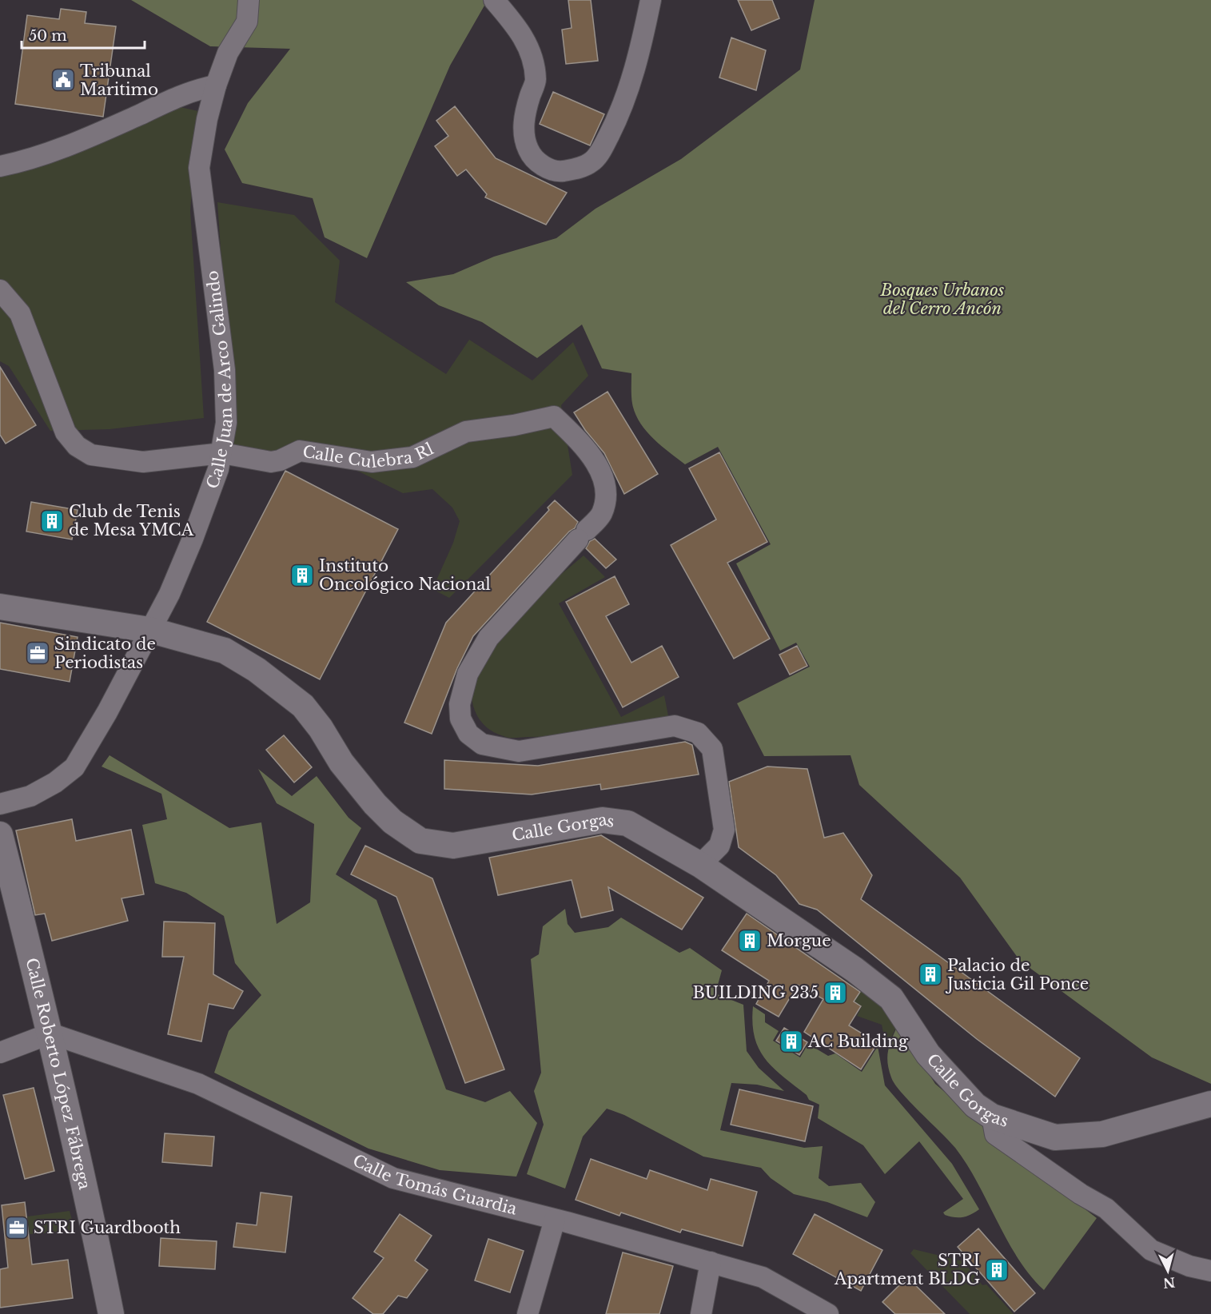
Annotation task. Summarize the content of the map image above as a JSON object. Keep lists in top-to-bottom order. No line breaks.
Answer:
{"streets":{"street":["Calle Juan de Arco Galindo","Calle Culebra Rl","Calle Gorgas","Calle Roberto López Fábrega","Calle Tomás Guardia"]},"crossings":[["Calle Juan de Arco Galindo","Calle Culebra Rl"],["Calle Juan de Arco Galindo","Calle Gorgas"],["Calle Culebra Rl","Calle Gorgas"],["Calle Roberto López Fábrega","Calle Tomás Guardia"]],"parks":["Bosques Urbanos del Cerro Ancón"],"places":{"public building":["Tribunal Maritimo"],"building":["Club de Tenis de Mesa YMCA","Instituto Oncológico Nacional","Morgue","Palacio de Justicia Gil Ponce","BUILDING 235","AC Building","STRI Apartment BLDG"],"office":["Sindicato de Periodistas","STRI Guardbooth"]},"scale_bar":"50 m","north":"bottom"}
